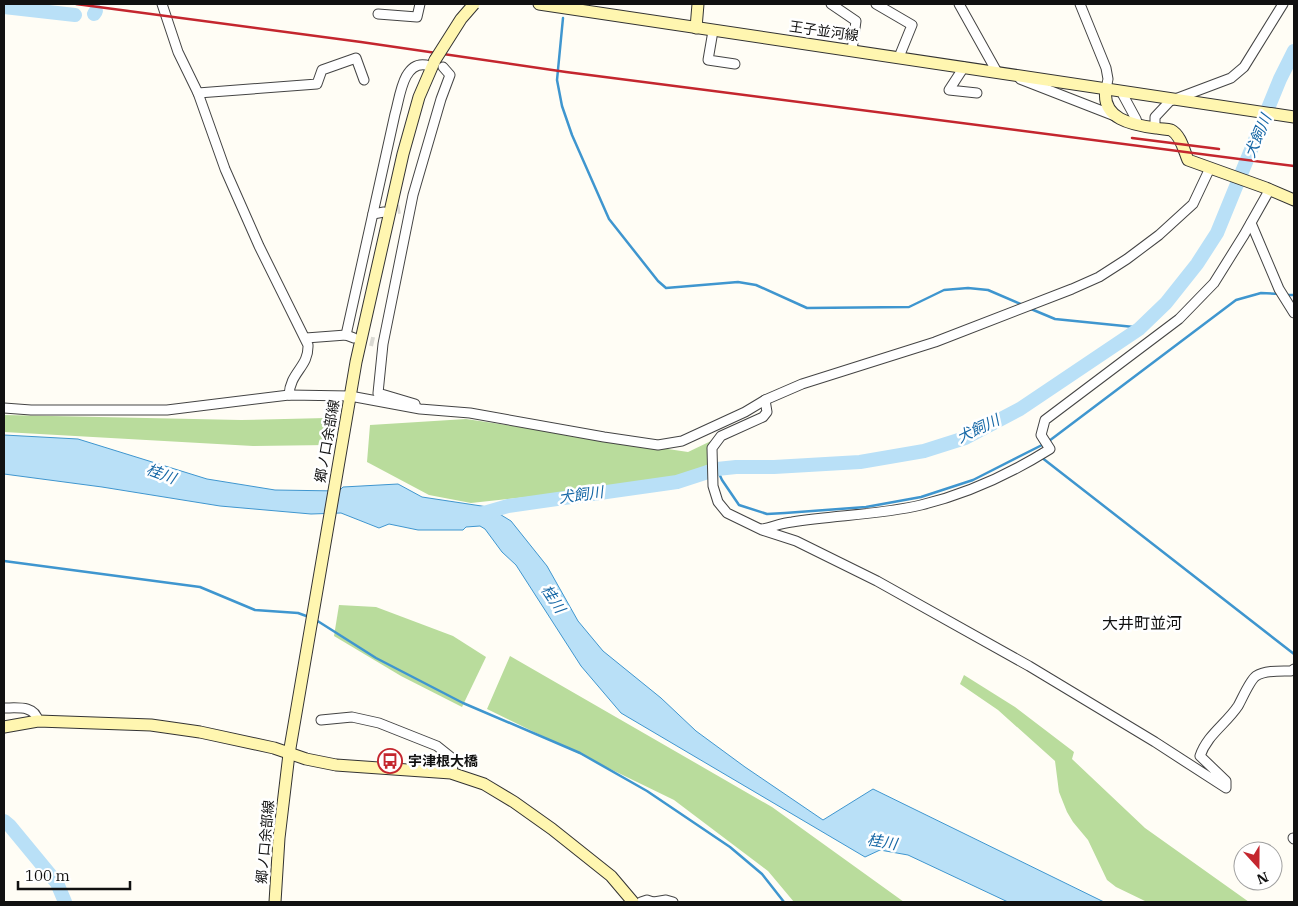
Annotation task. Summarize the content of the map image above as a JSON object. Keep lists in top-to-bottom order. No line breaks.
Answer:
{"streets":{"main road":["王子並河線","郷ノ口余部線"]},"districts":["大井町並河"],"water":["犬飼川","桂川"],"places":{"bus stop":["宇津根大橋"]},"scale_bar":"100 m","north":"bottom"}
